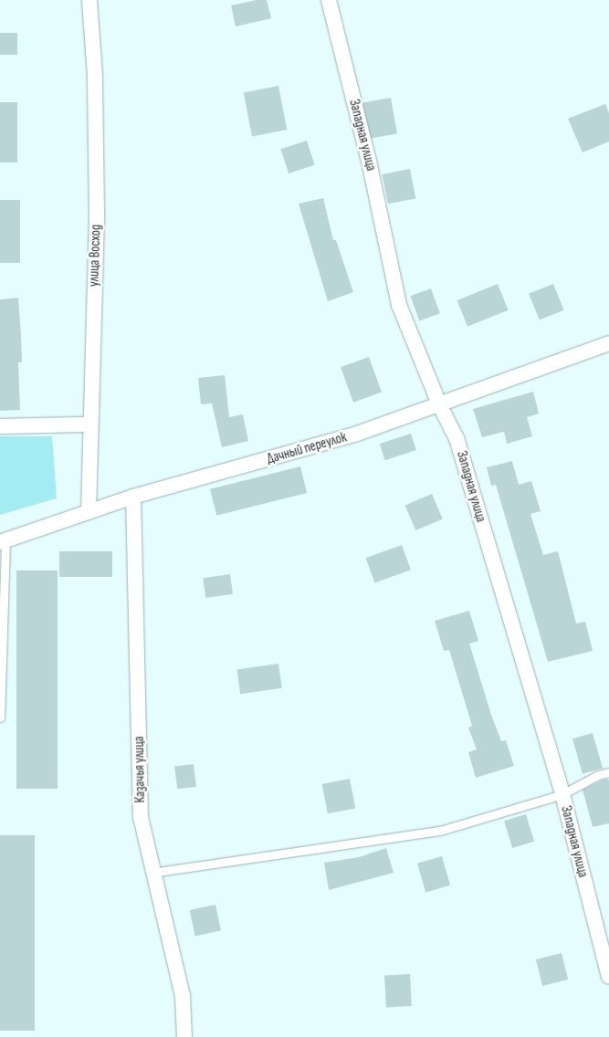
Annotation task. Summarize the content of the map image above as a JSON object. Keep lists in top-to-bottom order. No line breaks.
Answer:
{"streets":{"street":["Западная улица","улица Восход","Дачный переулок","Казачья улица"]},"crossings":[["Западная улица","Дачный переулок"],["улица Восход","Дачный переулок"],["Дачный переулок","Казачья улица"]]}
